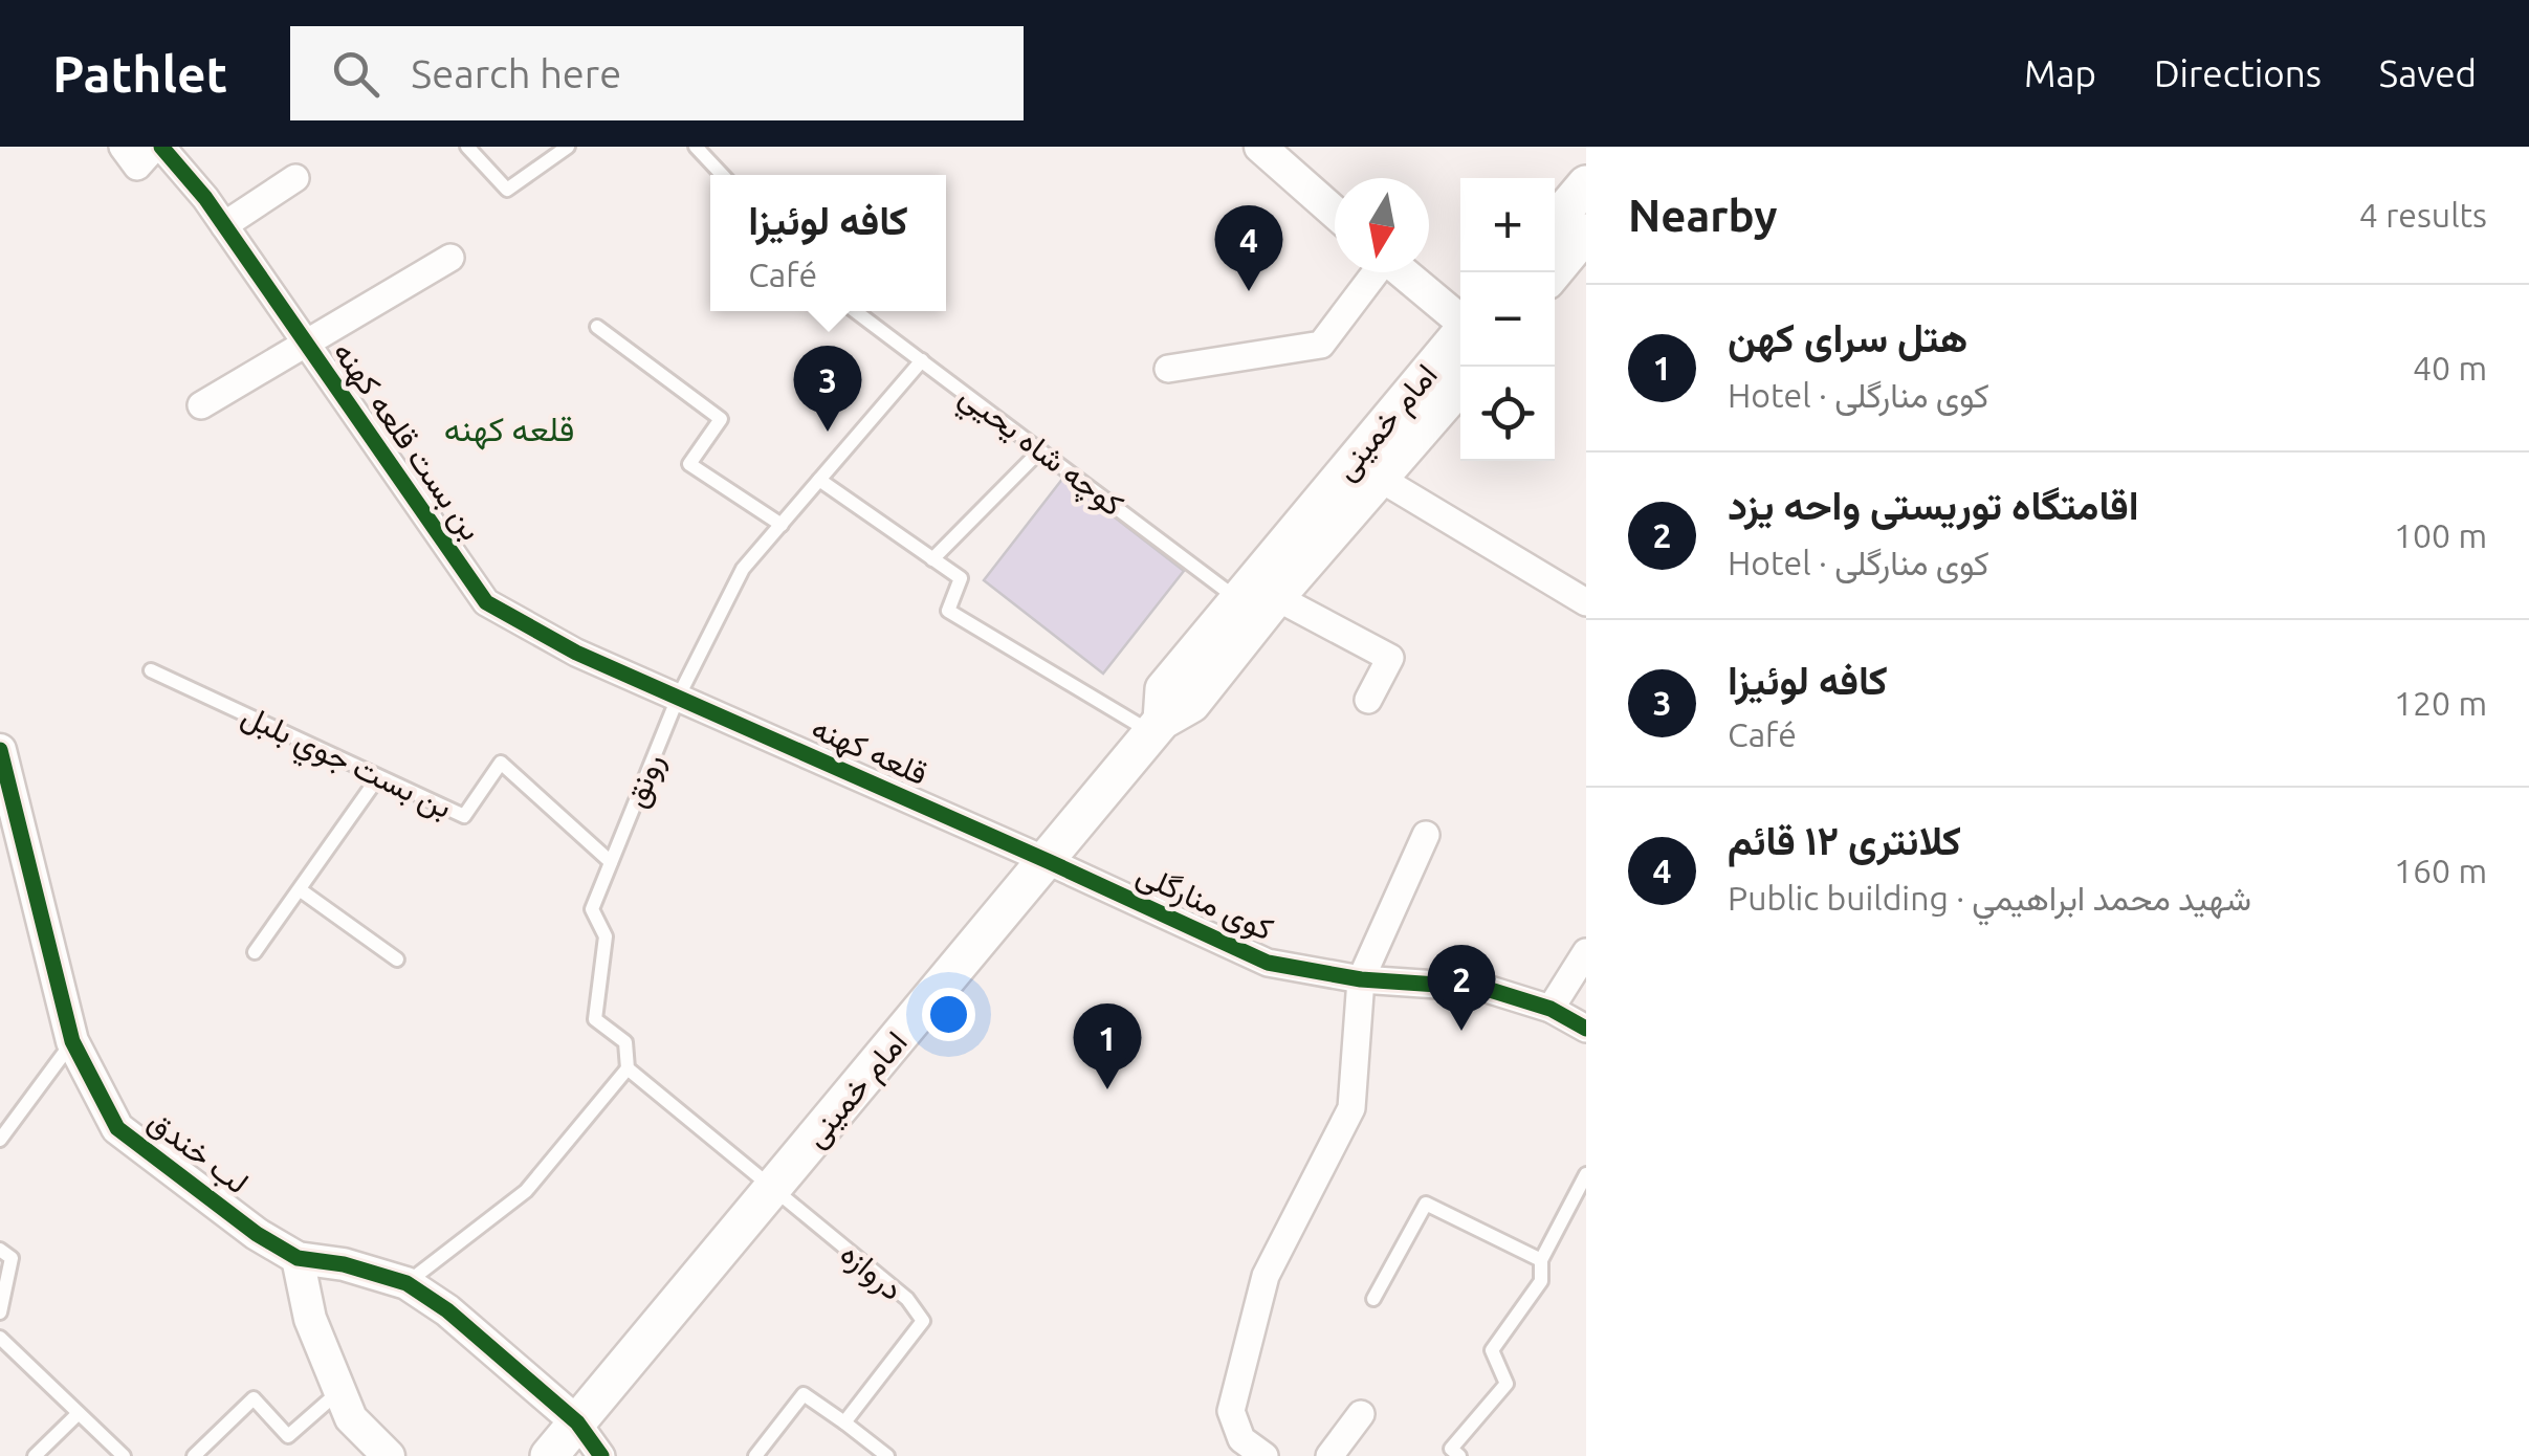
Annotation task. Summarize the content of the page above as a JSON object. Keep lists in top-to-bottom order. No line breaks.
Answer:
{"streets":{"main road":["امام خمینی"],"street":["بن بست قلعه کهنه","قلعه کهنه","کوی منارگلی","لب خندق"],"lane":["کوچه شاه يحيي","بن بست جوي بلبل","رونق","دروازه"]},"crossings":[["امام خمینی","کوچه شاه يحيي"],["امام خمینی","قلعه کهنه"],["امام خمینی","رونق"],["امام خمینی","کوی منارگلی"],["امام خمینی","لب خندق"],["امام خمینی","دروازه"],["بن بست قلعه کهنه","قلعه کهنه"],["بن بست قلعه کهنه","رونق"],["کوچه شاه يحيي","رونق"],["قلعه کهنه","رونق"],["قلعه کهنه","کوی منارگلی"],["بن بست جوي بلبل","رونق"],["رونق","دروازه"]],"districts":["قلعه کهنه"],"north":"bottom","page":{"header":"Pathlet","search":"Search here","nav":["Map","Directions","Saved"],"heading":["Nearby","4 results"],"popup":["کافه لوئیزا","Café"],"map_buttons":["+","−"],"pins":["4","3","2","1"],"list":[{"mark":"1","name":"هتل سرای کهن","note":"Hotel · کوی منارگلی","value":"40 m"},{"mark":"2","name":"اقامتگاه توریستی واحه یزد","note":"Hotel · کوی منارگلی","value":"100 m"},{"mark":"3","name":"کافه لوئیزا","note":"Café","value":"120 m"},{"mark":"4","name":"کلانتری ۱۲ قائم","note":"Public building · شهيد محمد ابراهيمي","value":"160 m"}]}}
